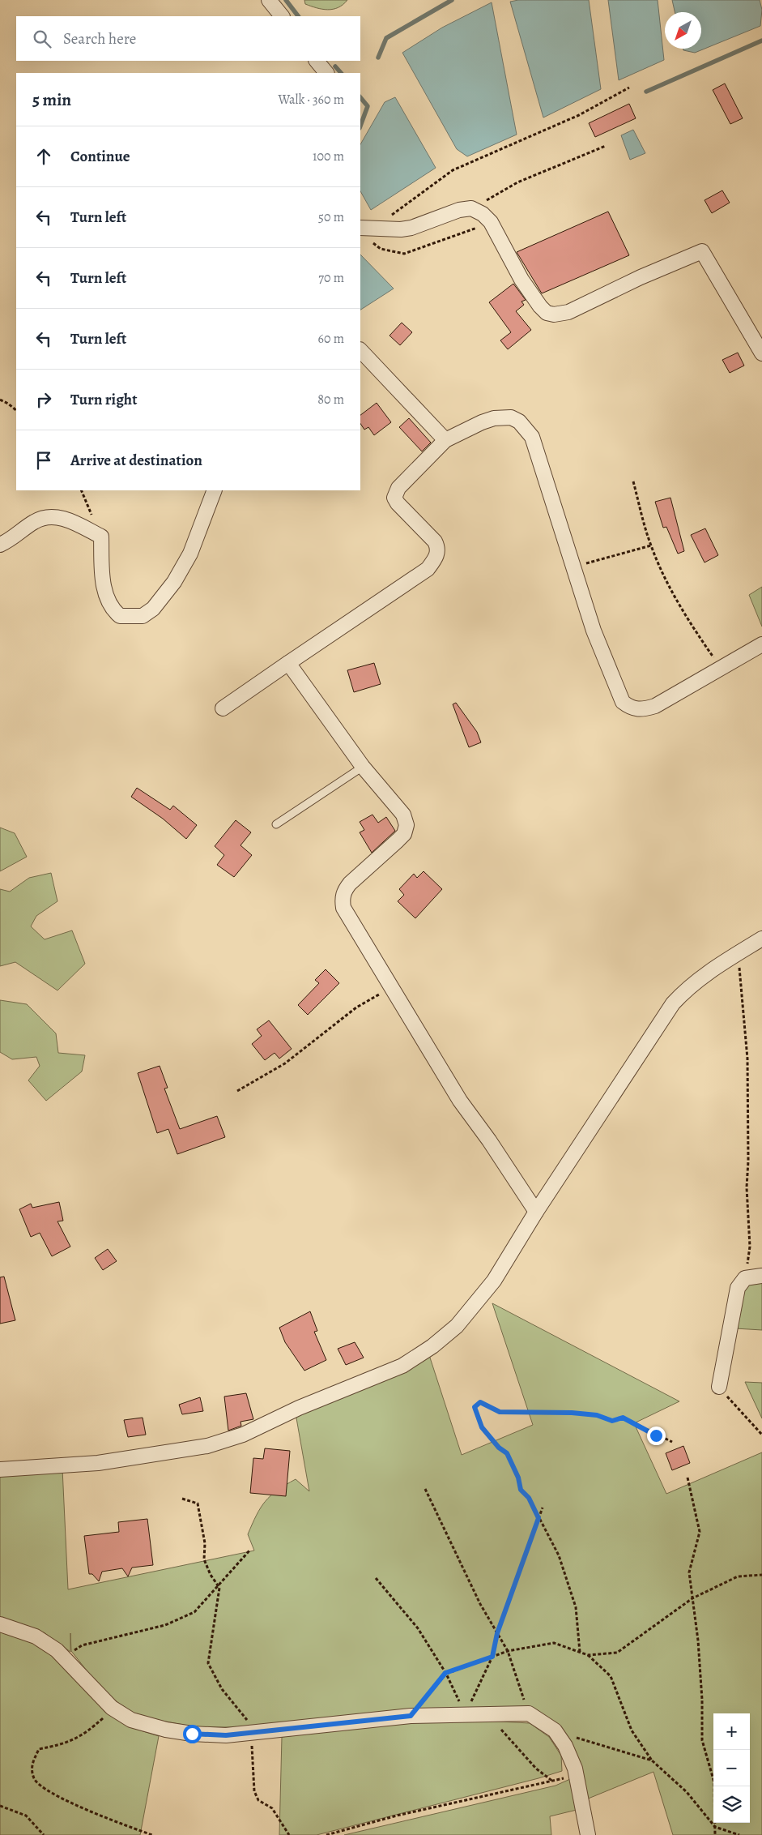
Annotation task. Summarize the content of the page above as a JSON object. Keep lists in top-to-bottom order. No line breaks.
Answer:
{"north":"bottom left","page":{"search":"Search here","heading":["5 min","Walk · 360 m"],"list":[["Continue","100 m"],["Turn left","50 m"],["Turn left","70 m"],["Turn left","60 m"],["Turn right","80 m"],"Arrive at destination"],"map_buttons":["+","−"]}}
